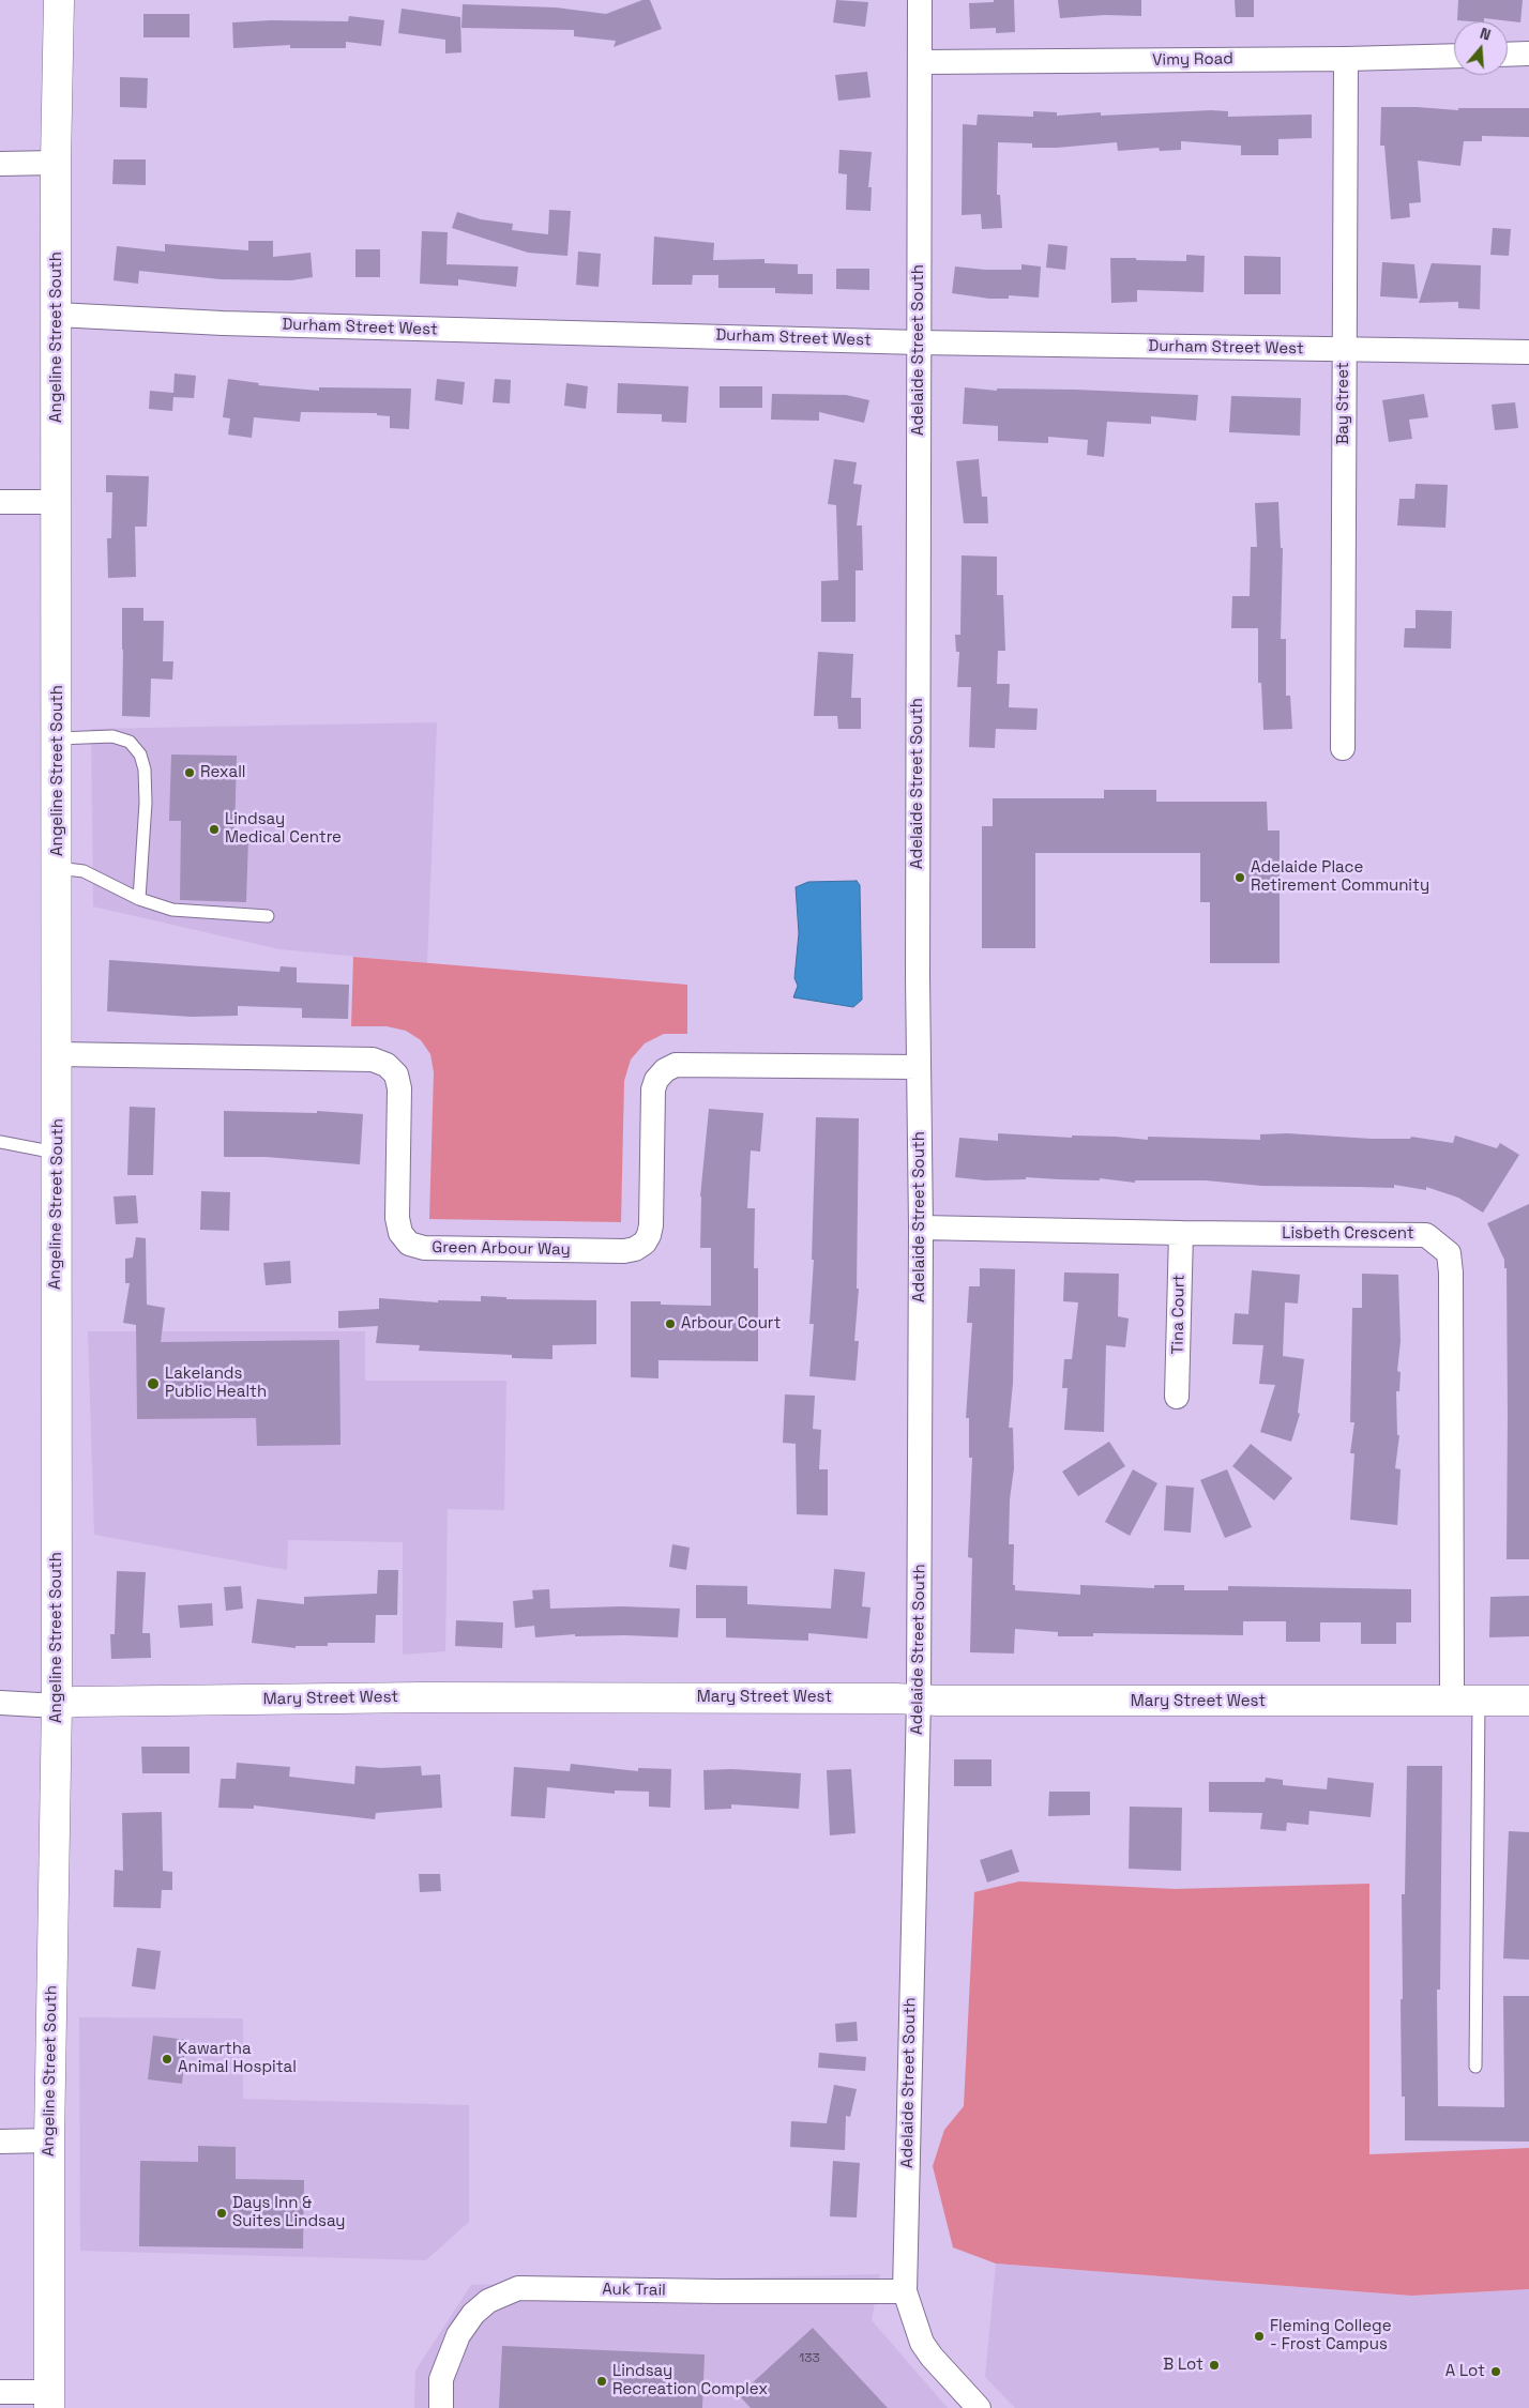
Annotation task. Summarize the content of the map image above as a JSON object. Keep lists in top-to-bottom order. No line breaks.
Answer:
{"streets":{"main road":["Angeline Street South","Mary Street West"],"street":["Vimy Road","Durham Street West","Adelaide Street South","Bay Street","Lisbeth Crescent","Green Arbour Way","Tina Court","Auk Trail"]},"crossings":[["Vimy Road","Adelaide Street South"],["Vimy Road","Bay Street"],["Durham Street West","Angeline Street South"],["Durham Street West","Adelaide Street South"],["Durham Street West","Bay Street"],["Angeline Street South","Green Arbour Way"],["Angeline Street South","Mary Street West"],["Adelaide Street South","Lisbeth Crescent"],["Adelaide Street South","Green Arbour Way"],["Adelaide Street South","Mary Street West"],["Adelaide Street South","Auk Trail"],["Lisbeth Crescent","Tina Court"],["Lisbeth Crescent","Mary Street West"]],"places":["Rexall","Lindsay Medical Centre","Adelaide Place Retirement Community","Arbour Court","Lakelands Public Health","Kawartha Animal Hospital","Days Inn & Suites Lindsay","Fleming College - Frost Campus","B Lot","A Lot","Lindsay Recreation Complex"],"house_numbers":["133"],"north":"top"}
